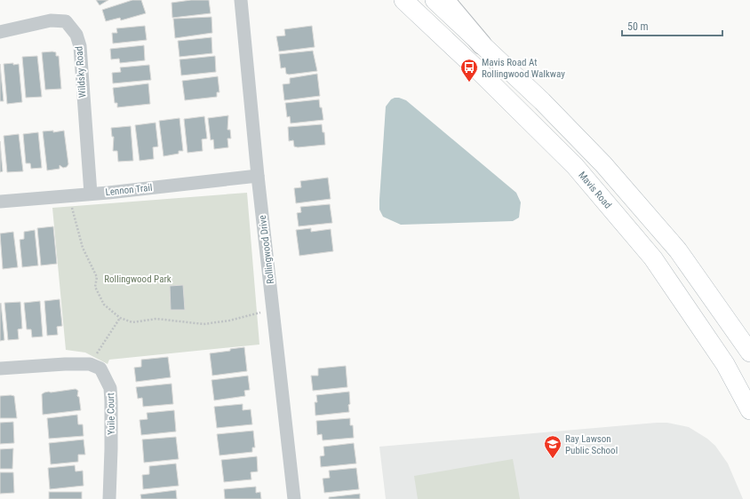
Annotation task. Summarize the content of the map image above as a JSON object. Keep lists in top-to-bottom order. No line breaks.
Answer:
{"streets":{"main road":["Mavis Road"],"street":["Wildsky Road","Lennon Trail","Rollingwood Drive","Yuile Court"]},"crossings":[["Wildsky Road","Lennon Trail"],["Lennon Trail","Rollingwood Drive"]],"parks":["Rollingwood Park"],"places":{"bus stop":["Mavis Road At Rollingwood Walkway"],"school or university":["Ray Lawson Public School"]},"scale_bar":"50 m"}
